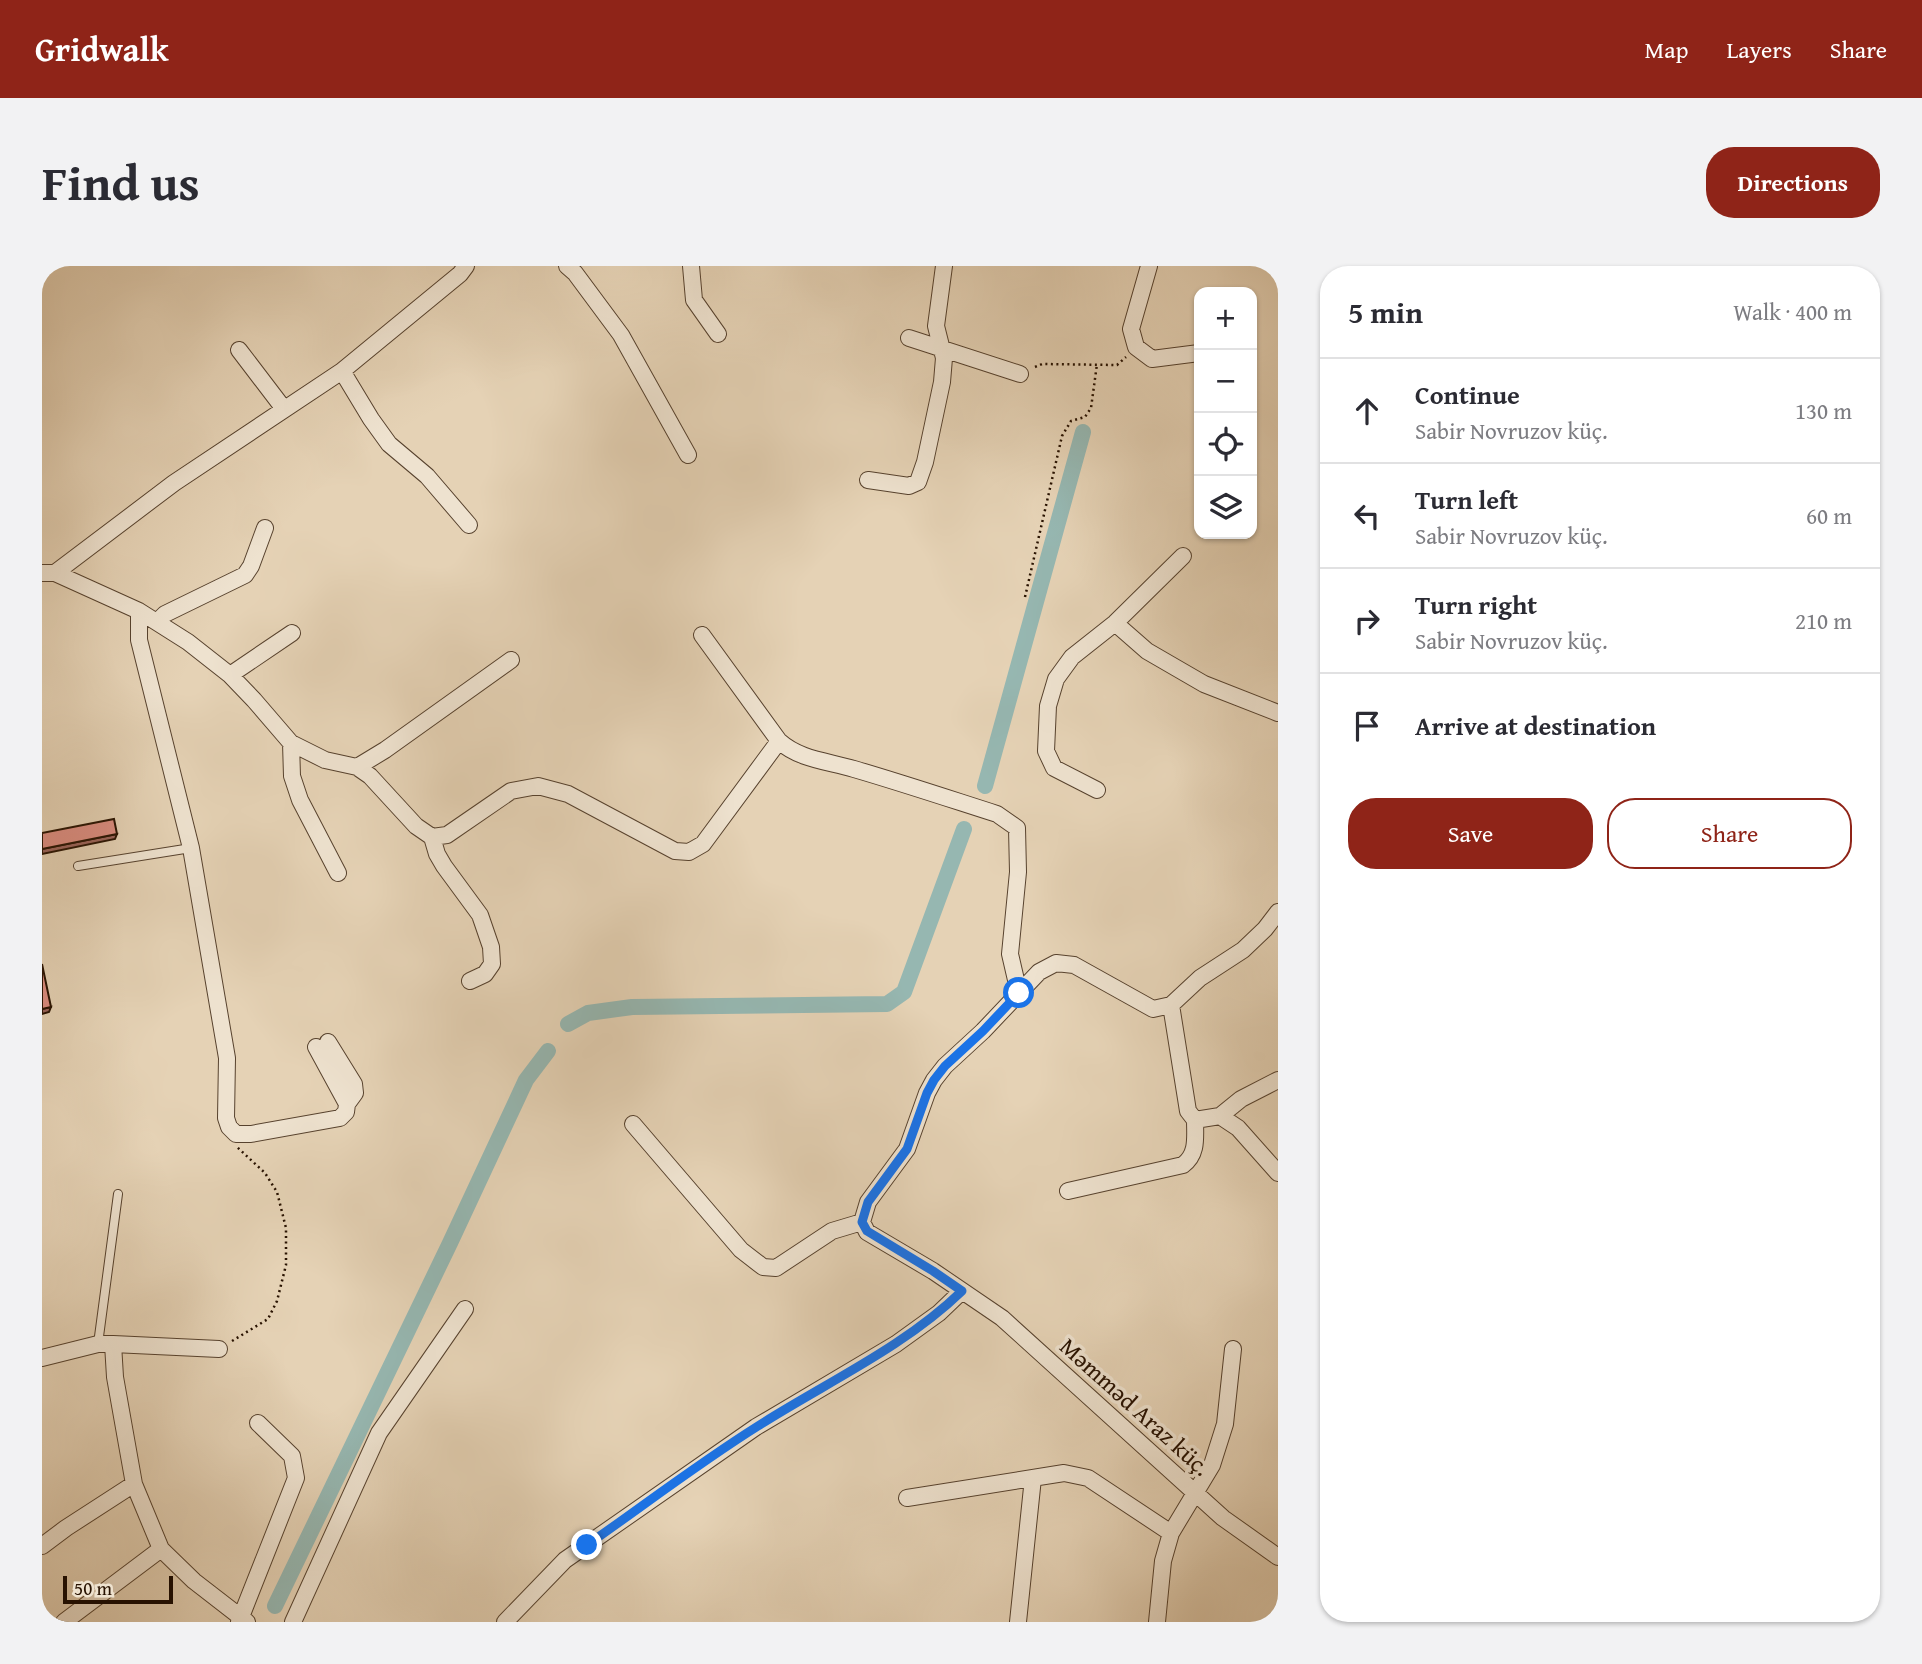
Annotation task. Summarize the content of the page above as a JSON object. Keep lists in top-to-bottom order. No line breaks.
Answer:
{"streets":{"street":["Məmməd Araz küç."]},"scale_bar":"50 m","page":{"header":"Gridwalk","nav":["Map","Layers","Share"],"title":"Find us","buttons":["Directions",["Save","Share"]],"heading":["5 min","Walk · 400 m"],"map_buttons":["+","−"],"list":[["Continue","Sabir Novruzov küç.","130 m"],["Turn left","Sabir Novruzov küç.","60 m"],["Turn right","Sabir Novruzov küç.","210 m"],"Arrive at destination"],"scale":"50 m"}}
